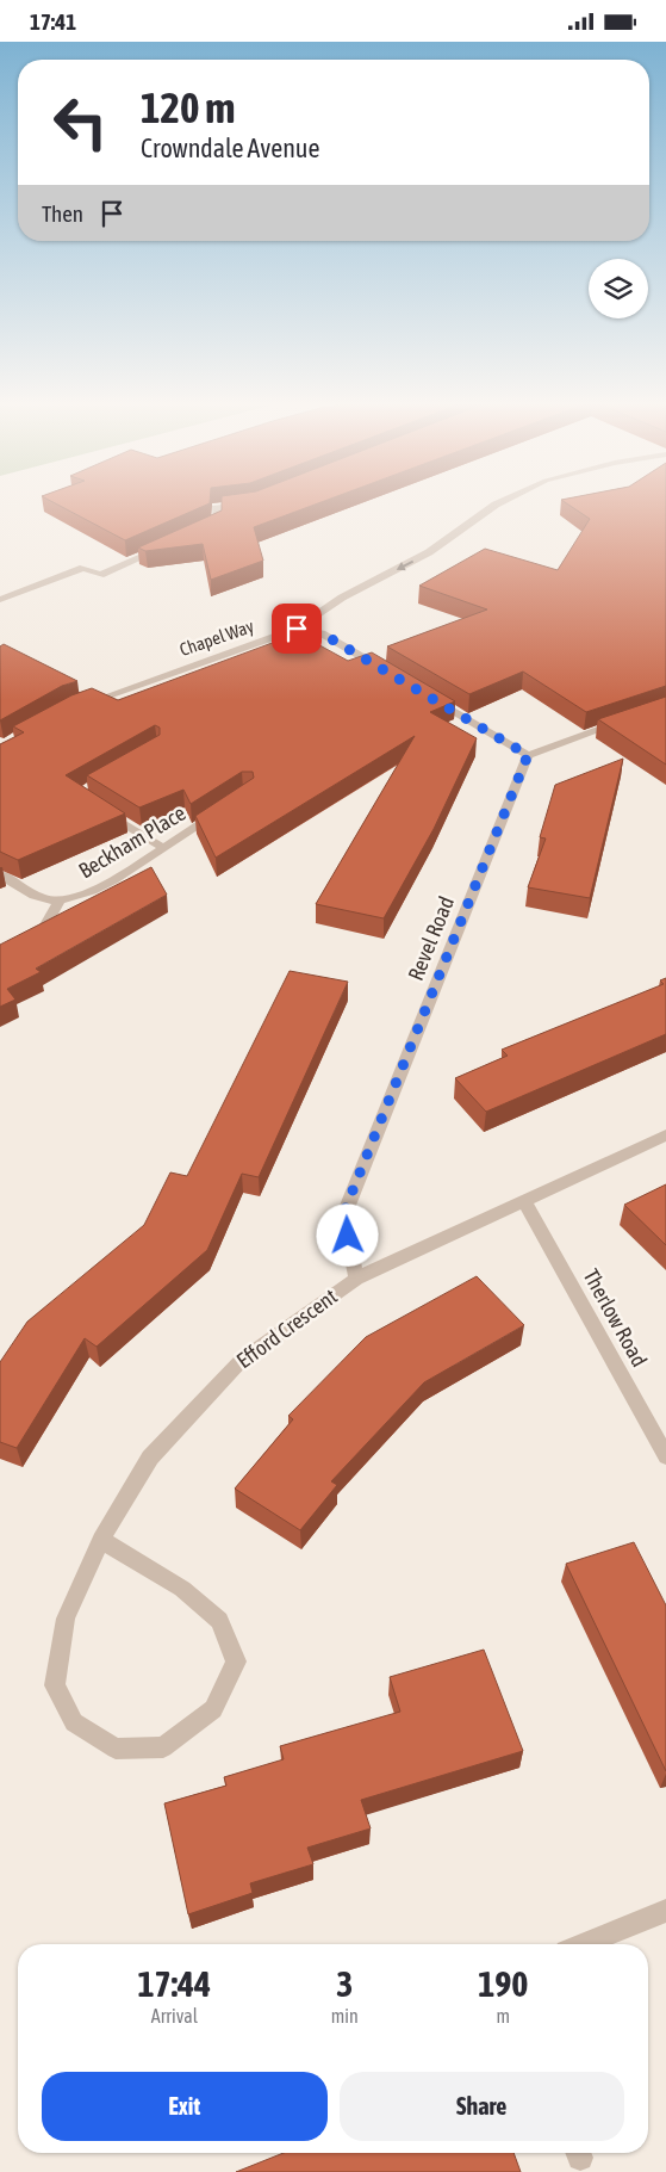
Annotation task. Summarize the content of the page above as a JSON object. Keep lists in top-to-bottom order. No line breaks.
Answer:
{"streets":{"street":["Chapel Way","Beckham Place","Revel Road","Therlow Road","Efford Crescent"]},"crossings":[["Revel Road","Efford Crescent"],["Therlow Road","Efford Crescent"]],"one_way":["Chapel Way"],"page":{"status":"17:41","turn":["120 m","Crowndale Avenue"],"then":"Then","eta":["17:44","Arrival","3","min","190","m"],"buttons":["Exit","Share"]}}
